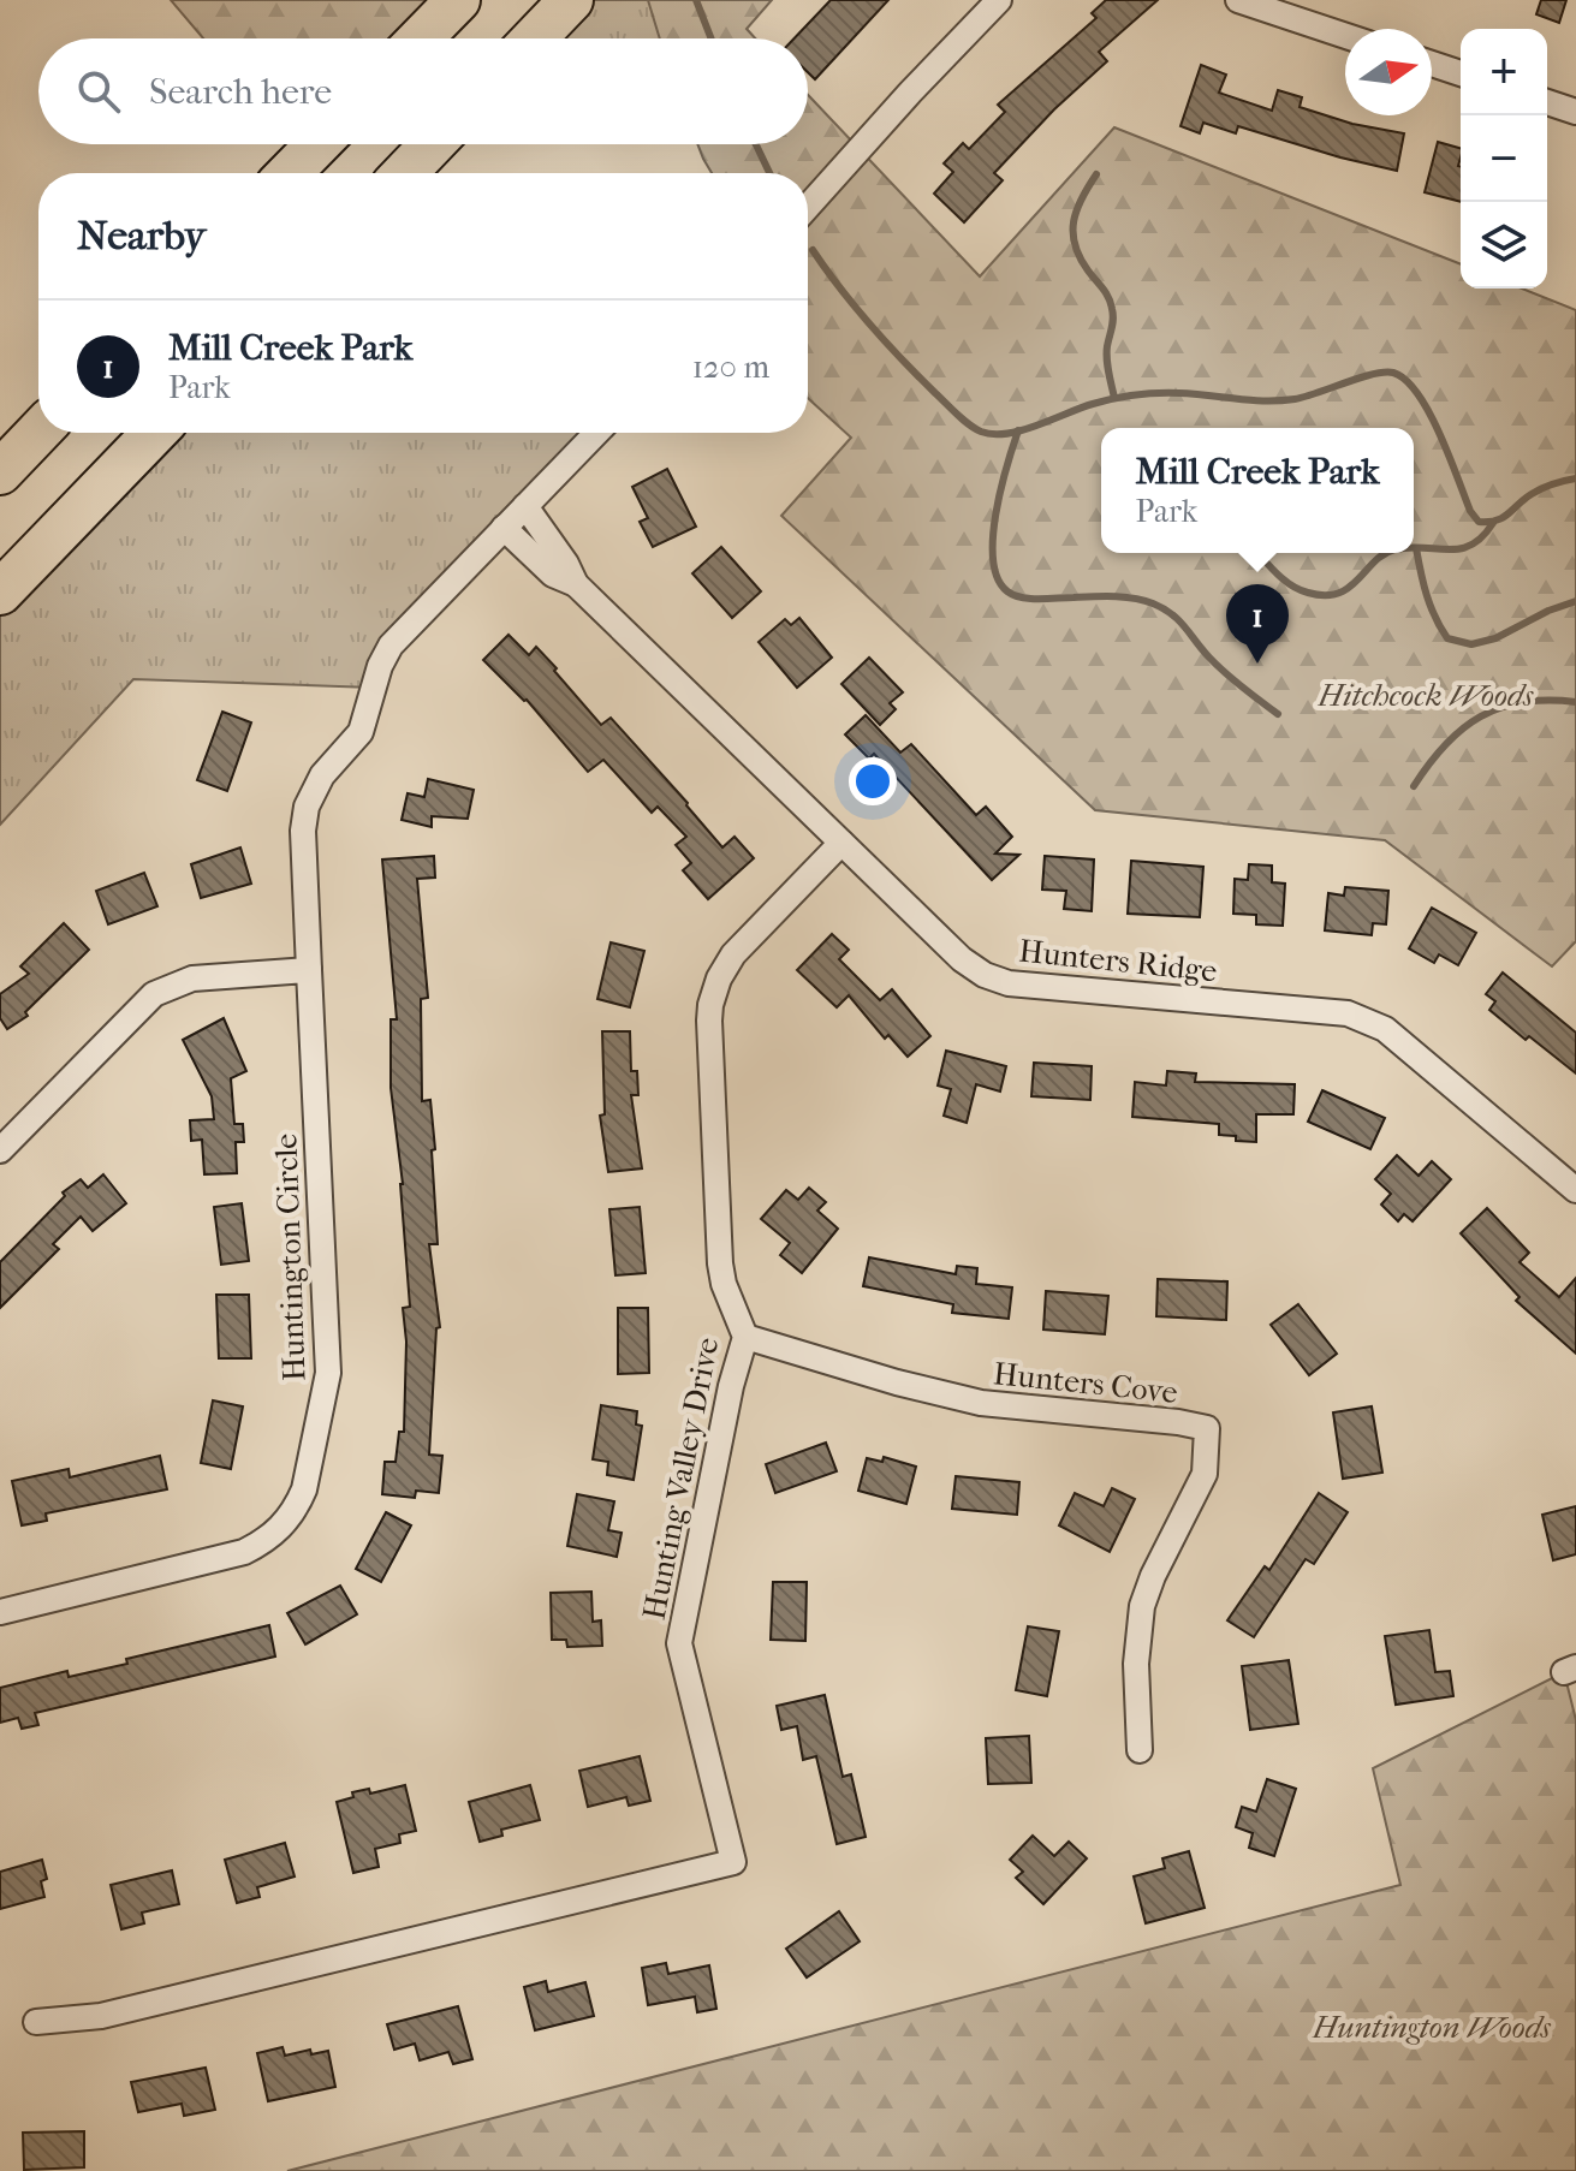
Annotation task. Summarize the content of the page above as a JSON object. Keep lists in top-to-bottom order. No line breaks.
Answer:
{"streets":{"street":["Hunters Ridge","Huntington Circle","Hunters Cove","Hunting Valley Drive"]},"crossings":[["Hunters Ridge","Huntington Circle"],["Hunters Ridge","Hunting Valley Drive"],["Hunters Cove","Hunting Valley Drive"]],"parks":["Hitchcock Woods","Huntington Woods"],"north":"right","page":{"map_buttons":["+","−"],"search":"Search here","heading":"Nearby","list":[{"mark":"1","name":"Mill Creek Park","note":"Park","value":"120 m"}],"popup":["Mill Creek Park","Park"],"pins":"1"}}
